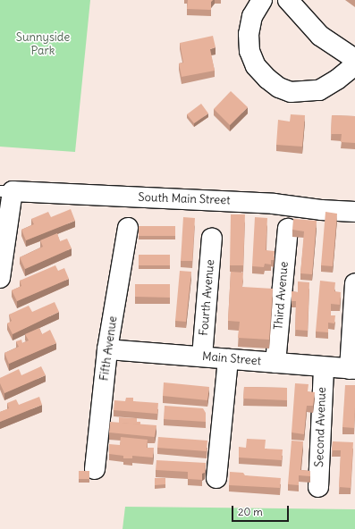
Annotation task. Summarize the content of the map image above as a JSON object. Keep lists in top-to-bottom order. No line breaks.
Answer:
{"streets":{"street":["South Main Street","Third Avenue","Fourth Avenue","Fifth Avenue","Main Street","Second Avenue"]},"crossings":[["Third Avenue","Main Street"],["Fourth Avenue","Main Street"],["Fifth Avenue","Main Street"],["Main Street","Second Avenue"]],"parks":["Sunnyside Park"],"scale_bar":"20 m"}
